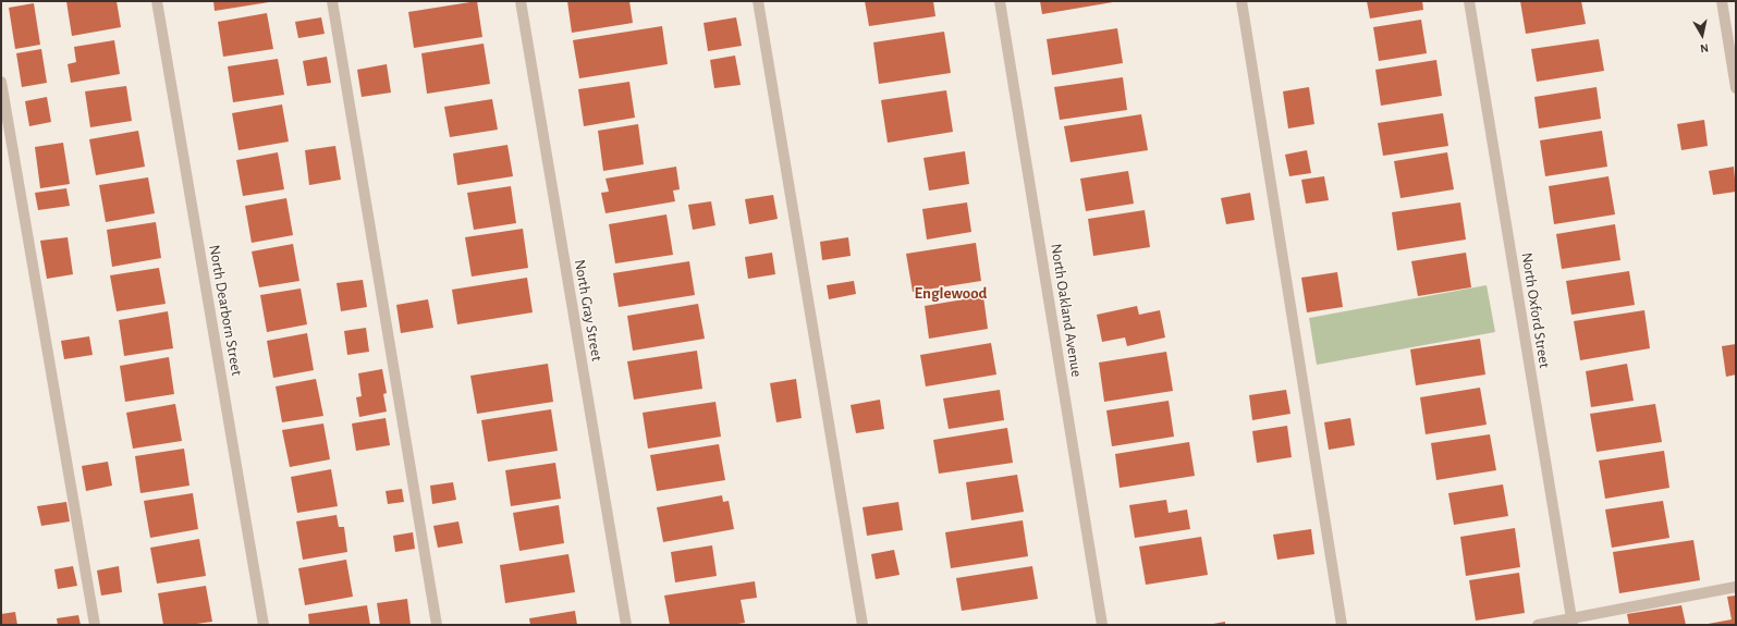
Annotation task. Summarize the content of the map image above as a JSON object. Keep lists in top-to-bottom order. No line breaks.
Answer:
{"streets":{"street":["North Dearborn Street","North Gray Street","North Oakland Avenue","North Oxford Street"]},"districts":["Englewood"],"north":"bottom"}
